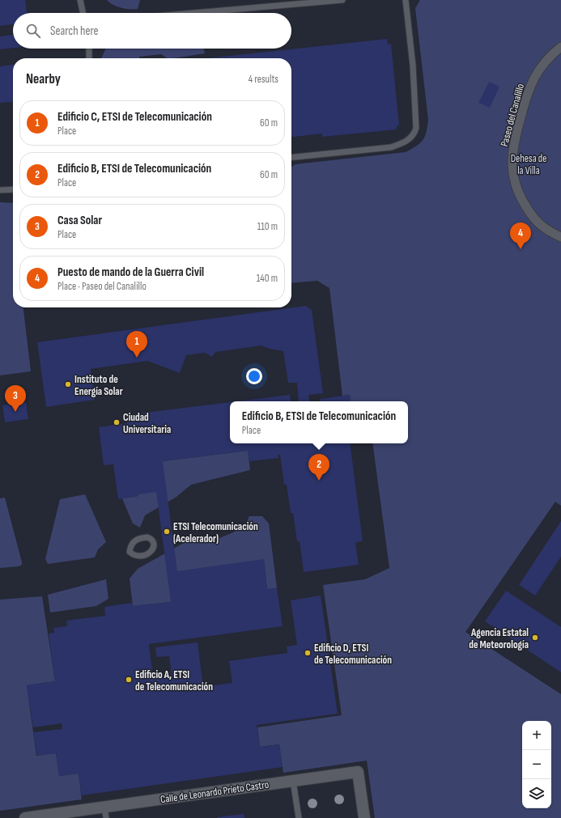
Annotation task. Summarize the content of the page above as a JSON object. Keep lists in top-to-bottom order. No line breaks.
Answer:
{"streets":{"street":["Paseo del Canalillo","Calle de Leonardo Prieto Castro"]},"parks":["Dehesa de la Villa"],"places":["Instituto de Energía Solar","Ciudad Universitaria","ETSI Telecomunicación (Acelerador)","Agencia Estatal de Meteorología","Edificio D, ETSI de Telecomunicación","Edificio A, ETSI de Telecomunicación"],"page":{"search":"Search here","heading":["Nearby","4 results"],"list":[{"mark":"1","name":"Edificio C, ETSI de Telecomunicación","note":"Place","value":"60 m"},{"mark":"2","name":"Edificio B, ETSI de Telecomunicación","note":"Place","value":"60 m"},{"mark":"3","name":"Casa Solar","note":"Place","value":"110 m"},{"mark":"4","name":"Puesto de mando de la Guerra Civil","note":"Place · Paseo del Canalillo","value":"140 m"}],"pins":["4","1","3","2"],"popup":["Edificio B, ETSI de Telecomunicación","Place"],"map_buttons":["+","−"]}}
